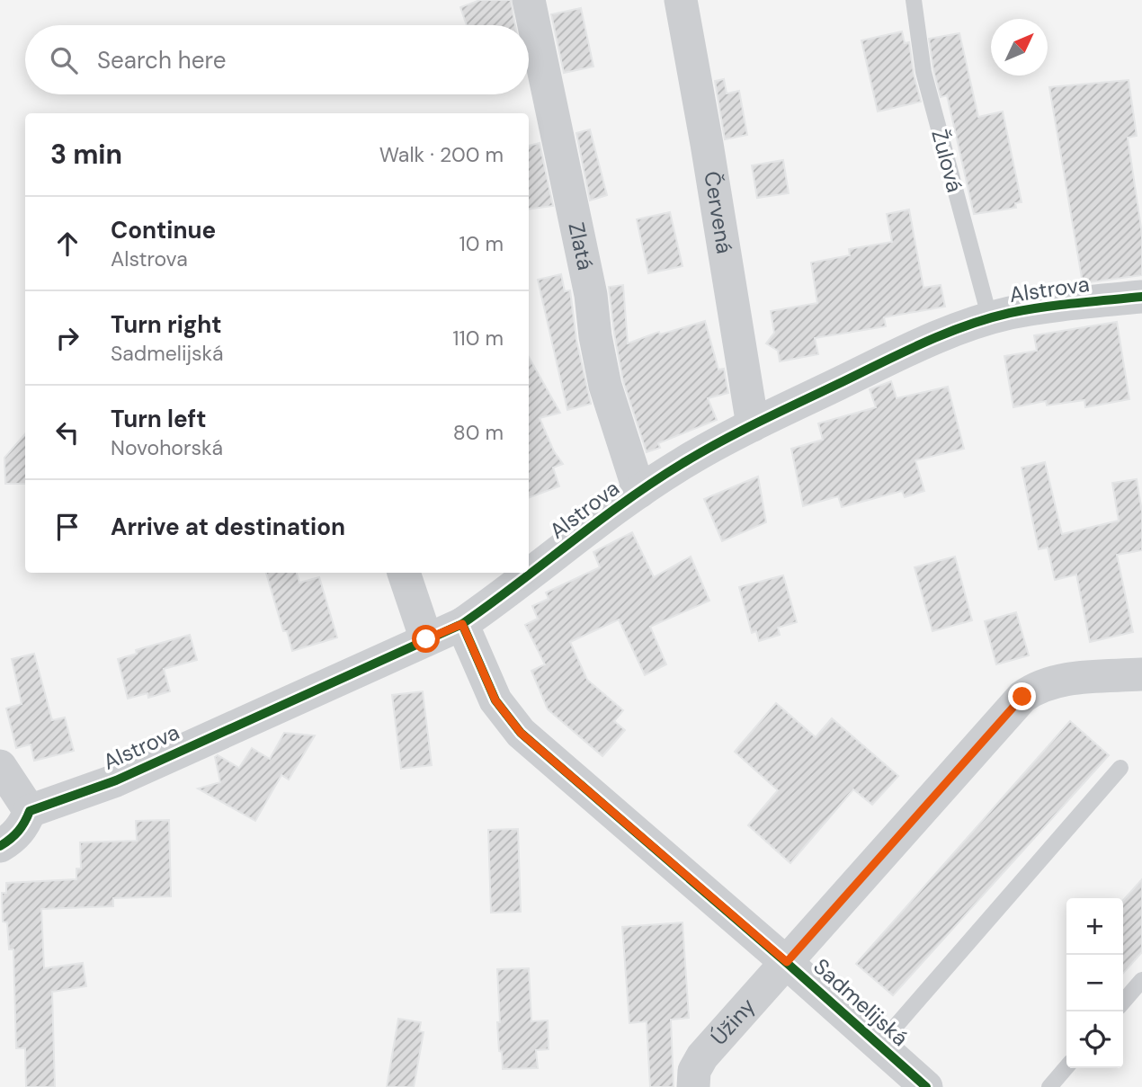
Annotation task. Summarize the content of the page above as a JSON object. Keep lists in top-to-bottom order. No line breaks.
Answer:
{"streets":{"street":["Červená","Zlatá","Alstrova","Sadmelijská","Úžiny"],"lane":["Žulová"]},"crossings":[["Žulová","Alstrova"],["Červená","Alstrova"],["Zlatá","Alstrova"],["Alstrova","Sadmelijská"],["Sadmelijská","Úžiny"]],"north":"top right","page":{"search":"Search here","heading":["3 min","Walk · 200 m"],"list":[["Continue","Alstrova","10 m"],["Turn right","Sadmelijská","110 m"],["Turn left","Novohorská","80 m"],"Arrive at destination"],"map_buttons":["+","−"]}}
